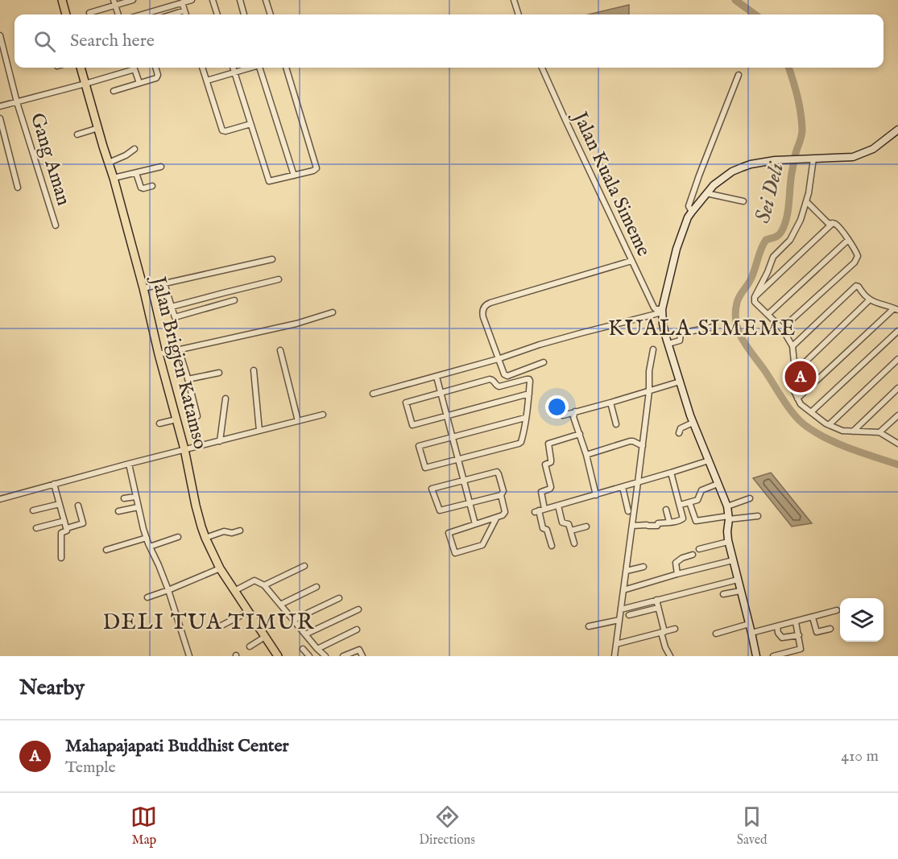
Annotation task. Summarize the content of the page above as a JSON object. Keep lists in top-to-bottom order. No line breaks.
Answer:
{"streets":{"main road":["Jalan Brigjen Katamso"],"street":["Gang Aman","Jalan Kuala Simeme"]},"districts":["KUALA SIMEME","DELI TUA TIMUR"],"water":["Sei Deli"],"page":{"search":"Search here","pins":"A","heading":"Nearby","list":[{"mark":"A","name":"Mahapajapati Buddhist Center","note":"Temple","value":"410 m"}],"nav":["Map","Directions","Saved"]}}
